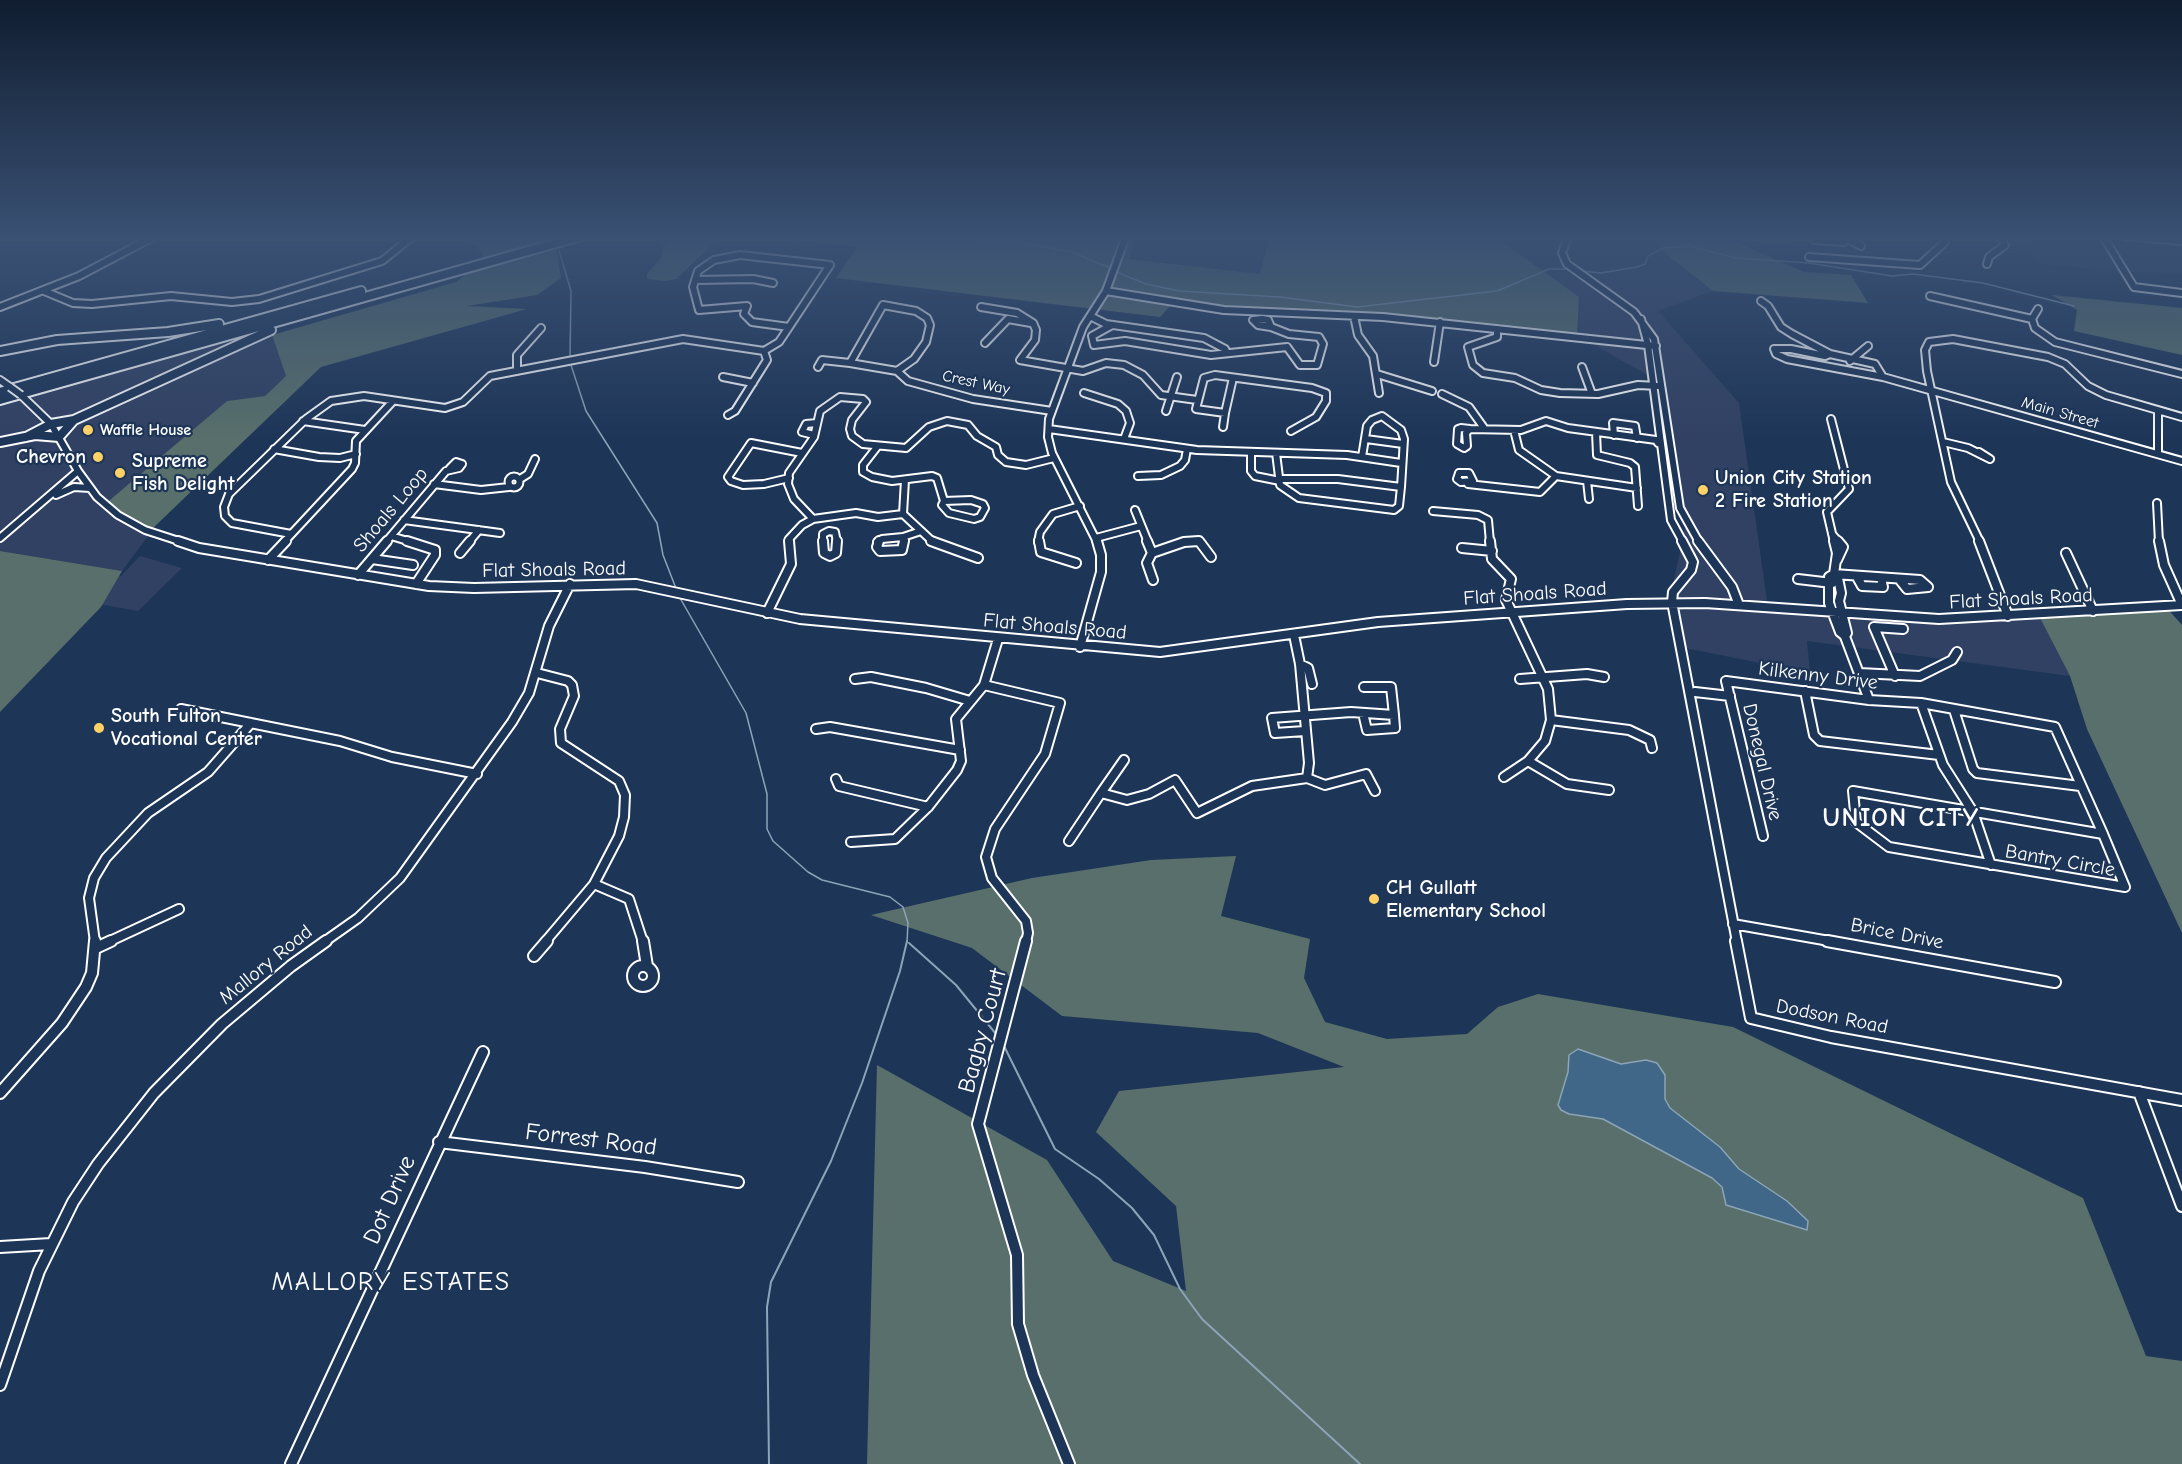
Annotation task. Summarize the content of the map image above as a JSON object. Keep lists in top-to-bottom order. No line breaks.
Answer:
{"streets":{"street":["Crest Way","Main Street","Shoals Loop","Flat Shoals Road","Kilkenny Drive","Donegal Drive","Bantry Circle","Brice Drive","Mallory Road","Dodson Road","Bagby Court","Forrest Road","Dot Drive"]},"crossings":[["Shoals Loop","Flat Shoals Road"],["Flat Shoals Road","Mallory Road"],["Flat Shoals Road","Dodson Road"],["Kilkenny Drive","Donegal Drive"],["Brice Drive","Dodson Road"],["Forrest Road","Dot Drive"]],"districts":["UNION CITY","MALLORY ESTATES"],"places":["Waffle House","Chevron","Supreme Fish Delight","Union City Station 2 Fire Station","South Fulton Vocational Center","CH Gullatt Elementary School"]}
